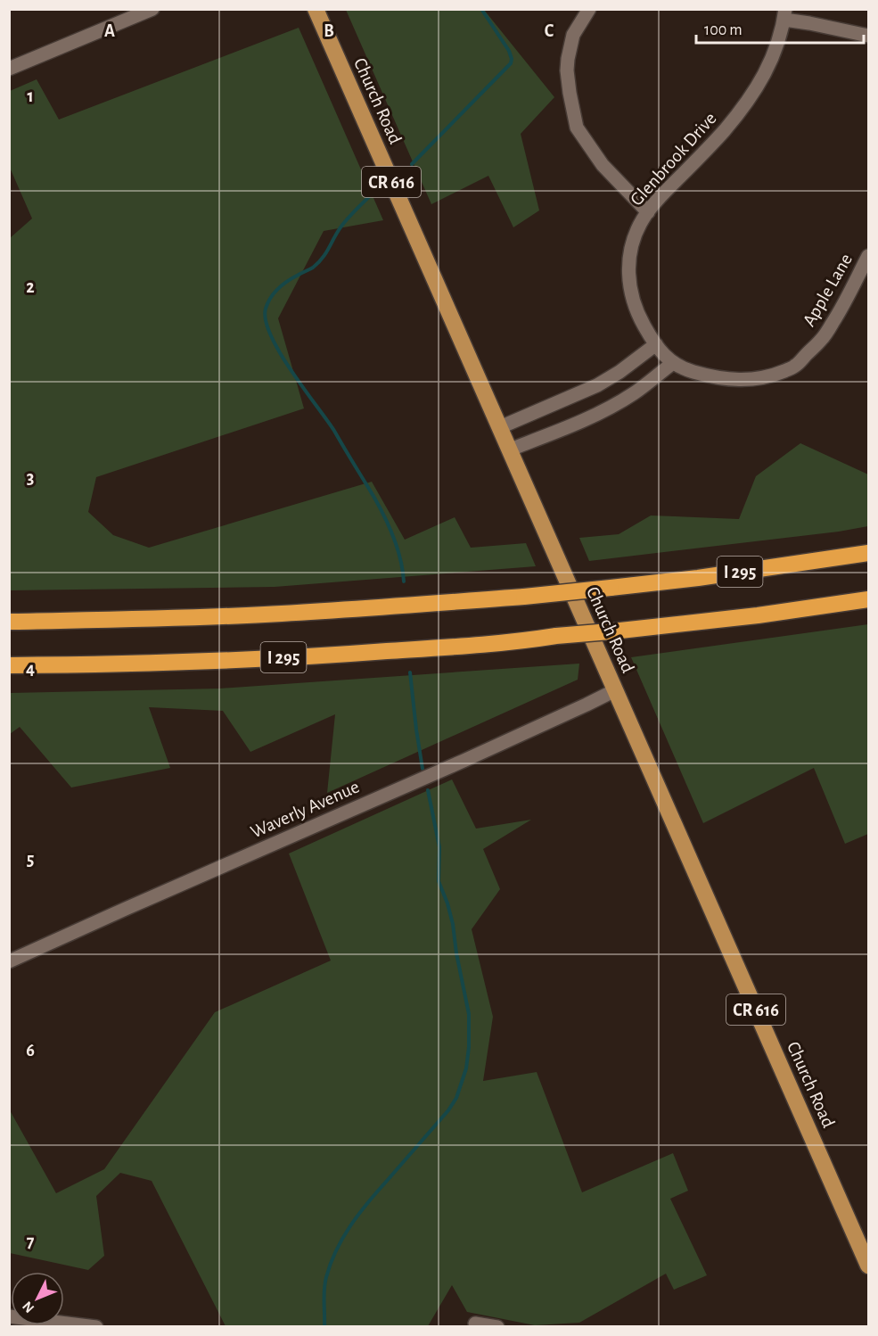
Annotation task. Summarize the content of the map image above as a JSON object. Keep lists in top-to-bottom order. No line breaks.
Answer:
{"streets":{"highway":["I 295"],"main road":["Church Road","CR 616"],"street":["Glenbrook Drive","Apple Lane","Waverly Avenue"]},"crossings":[["Church Road","Waverly Avenue"],["Glenbrook Drive","Apple Lane"]],"scale_bar":"100 m","north":"bottom left","grid":{"columns":["A","B","C"],"rows":["1","2","3","4","5","6","7"]}}
